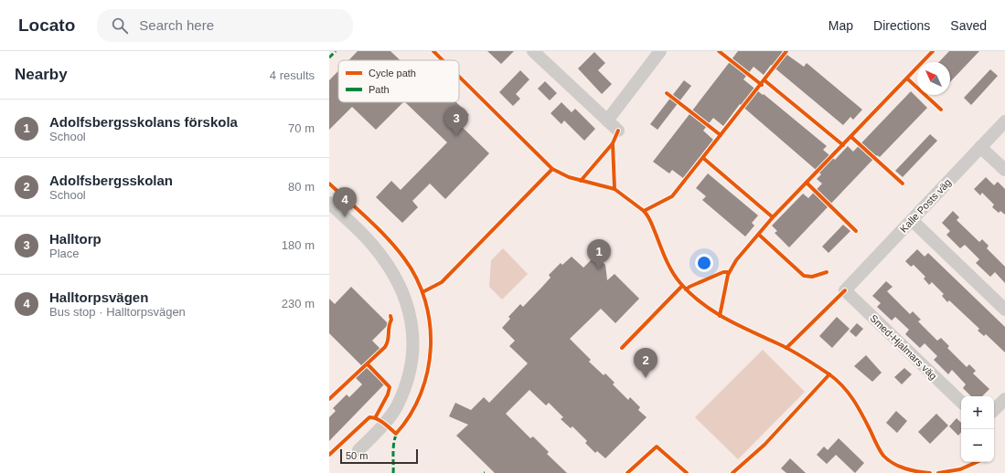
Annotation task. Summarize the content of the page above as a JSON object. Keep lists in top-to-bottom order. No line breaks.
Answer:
{"streets":{"street":["Kalle Posts väg","Smed-Hjalmars väg"]},"crossings":[["Kalle Posts väg","Smed-Hjalmars väg"]],"legend":["Cycle path","Path"],"scale_bar":"50 m","north":"top left","page":{"header":"Locato","search":"Search here","nav":["Map","Directions","Saved"],"heading":["Nearby","4 results"],"list":[{"mark":"1","name":"Adolfsbergsskolans förskola","note":"School","value":"70 m"},{"mark":"2","name":"Adolfsbergsskolan","note":"School","value":"80 m"},{"mark":"3","name":"Halltorp","note":"Place","value":"180 m"},{"mark":"4","name":"Halltorpsvägen","note":"Bus stop · Halltorpsvägen","value":"230 m"}],"pins":["3","4","1","2"],"map_buttons":["+","−"],"scale":"50 m"}}
